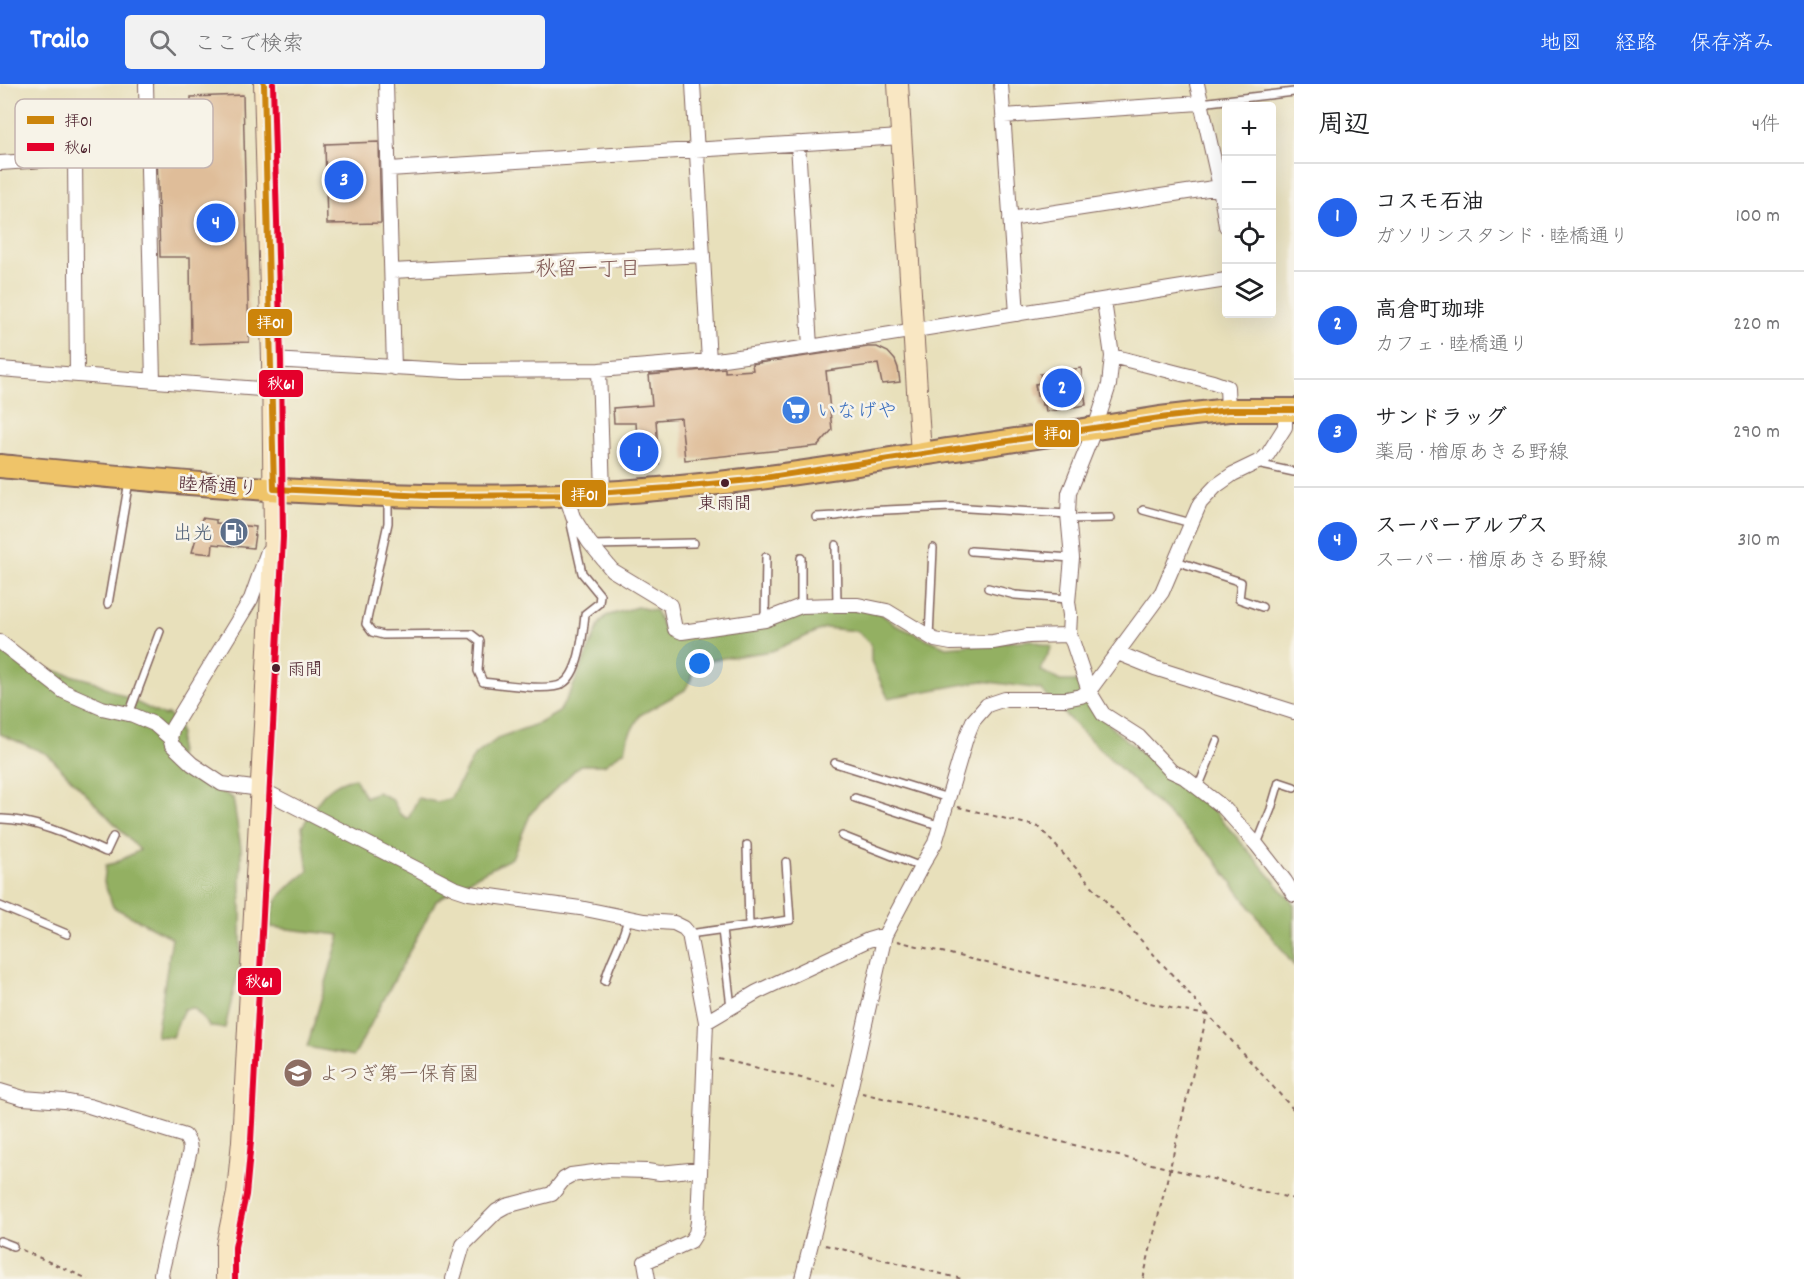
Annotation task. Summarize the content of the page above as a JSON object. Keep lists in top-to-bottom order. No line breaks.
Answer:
{"streets":{"main road":["睦橋通り"]},"districts":["秋留一丁目"],"places":{"supermarket":["いなげや"],"other":["東雨間","雨間"],"fuel station":["出光"],"school or university":["よつぎ第一保育園"]},"lines":["transit line 拝01","transit line 秋61"],"legend":["拝01","秋61"],"page":{"header":"Trailo","search":"ここで検索","nav":["地図","経路","保存済み"],"heading":["周辺","4件"],"map_buttons":["+","−"],"pins":["3","4","2","1"],"list":[{"mark":"1","name":"コスモ石油","note":"ガソリンスタンド · 睦橋通り","value":"100 m"},{"mark":"2","name":"高倉町珈琲","note":"カフェ · 睦橋通り","value":"220 m"},{"mark":"3","name":"サンドラッグ","note":"薬局 · 楢原あきる野線","value":"290 m"},{"mark":"4","name":"スーパーアルプス","note":"スーパー · 楢原あきる野線","value":"310 m"}]}}
